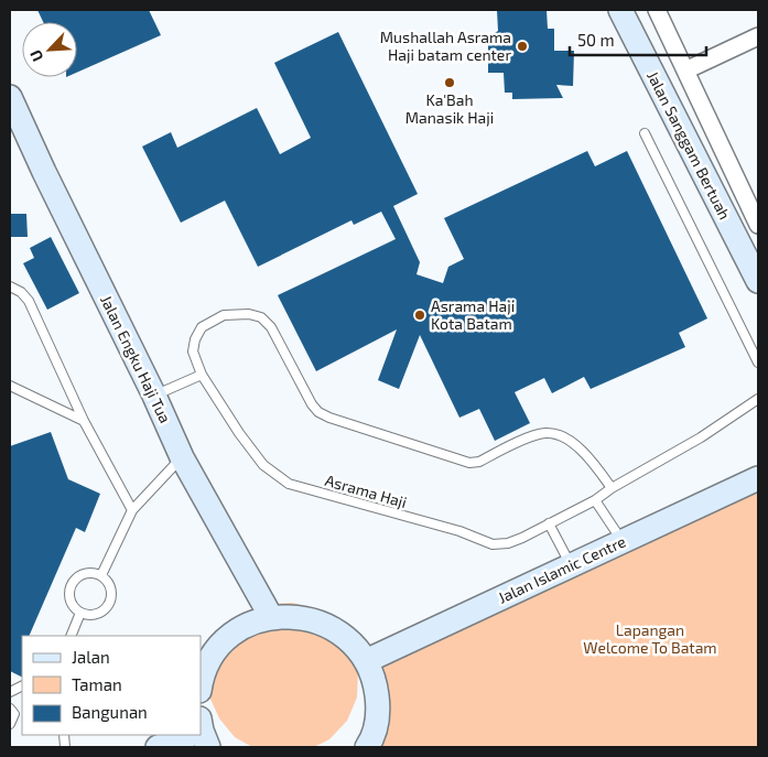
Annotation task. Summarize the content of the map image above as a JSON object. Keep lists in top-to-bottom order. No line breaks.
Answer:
{"streets":{"street":["Jalan Sanggam Bertuah","Jalan Engku Haji Tua","Jalan Islamic Centre"],"lane":["Asrama Haji"]},"parks":["Lapangan Welcome To Batam"],"places":["Mushallah Asrama Haji batam center","Ka'Bah Manasik Haji","Asrama Haji Kota Batam"],"legend":["Jalan","Taman","Bangunan"],"scale_bar":"50 m","north":"bottom left"}
